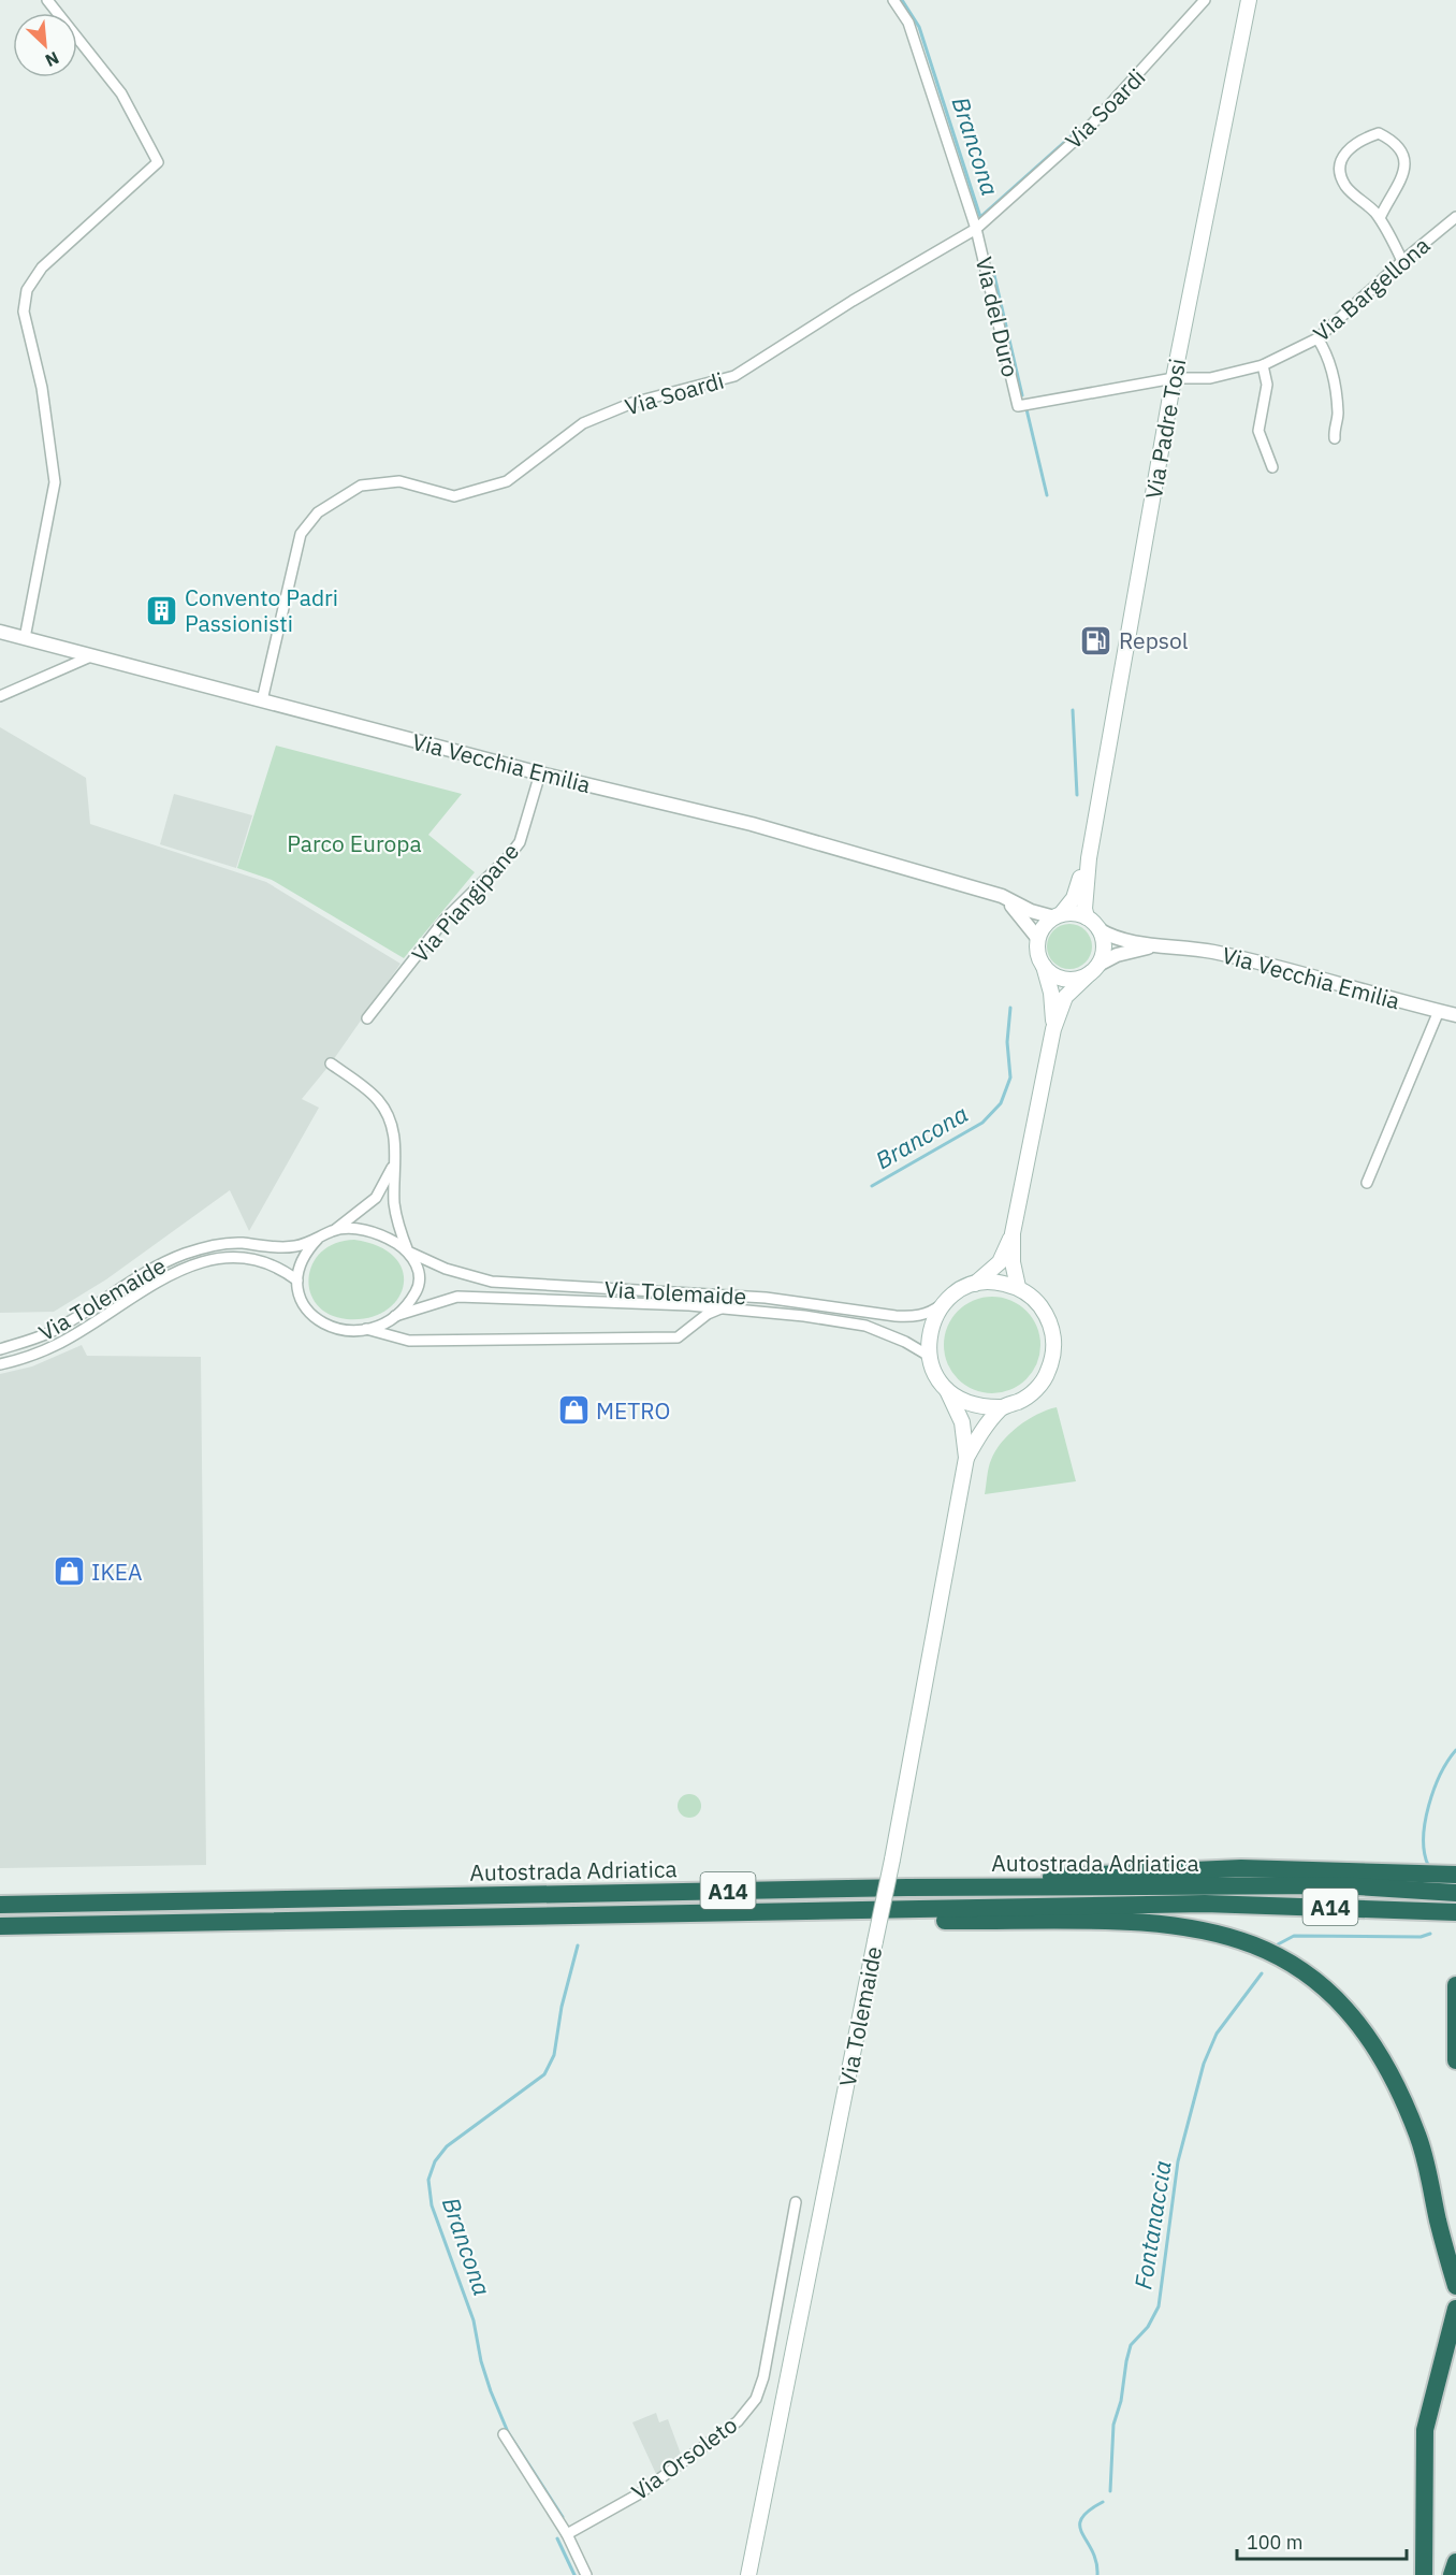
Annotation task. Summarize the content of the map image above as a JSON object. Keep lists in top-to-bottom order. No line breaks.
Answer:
{"streets":{"highway":["Autostrada Adriatica","A14"],"main road":["Via Padre Tosi","Via Tolemaide"],"street":["Via Soardi","Via Bargellona","Via del Duro","Via Vecchia Emilia","Via Piangipane","Via Orsoleto"]},"crossings":[["Via Soardi","Via del Duro"],["Via Soardi","Via Vecchia Emilia"],["Via Bargellona","Via del Duro"],["Via Bargellona","Via Padre Tosi"],["Via Vecchia Emilia","Via Piangipane"],["Via Vecchia Emilia","Via Tolemaide"]],"water":["Brancona","Fontanaccia"],"parks":["Parco Europa"],"places":{"building":["Convento Padri Passionisti"],"fuel station":["Repsol"],"shop":["METRO","IKEA"]},"scale_bar":"100 m","north":"bottom right"}
